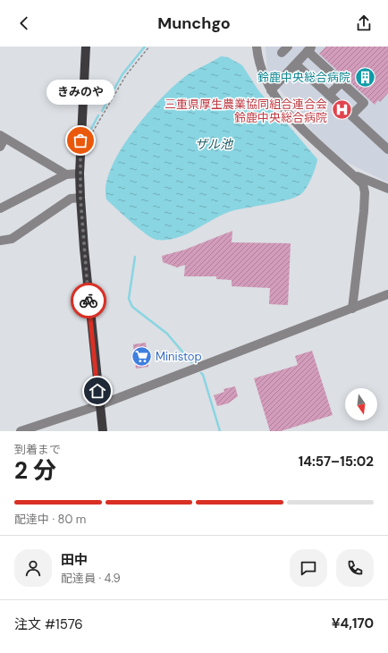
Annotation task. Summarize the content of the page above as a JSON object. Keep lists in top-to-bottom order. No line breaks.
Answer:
{"water":["ザル池"],"places":{"building":["鈴鹿中央総合病院"],"hospital":["三重県厚生農業協同組合連合会 鈴鹿中央総合病院"],"other":["きみのや"],"supermarket":["Ministop"]},"north":"bottom","page":{"header":"Munchgo","bubble":"きみのや","heading":["2 分","到着まで","14:57–15:02"],"panel":["田中","配達員 · 4.9","注文 #1576","¥4,170"],"bar":"配達中 · 80 m"}}
